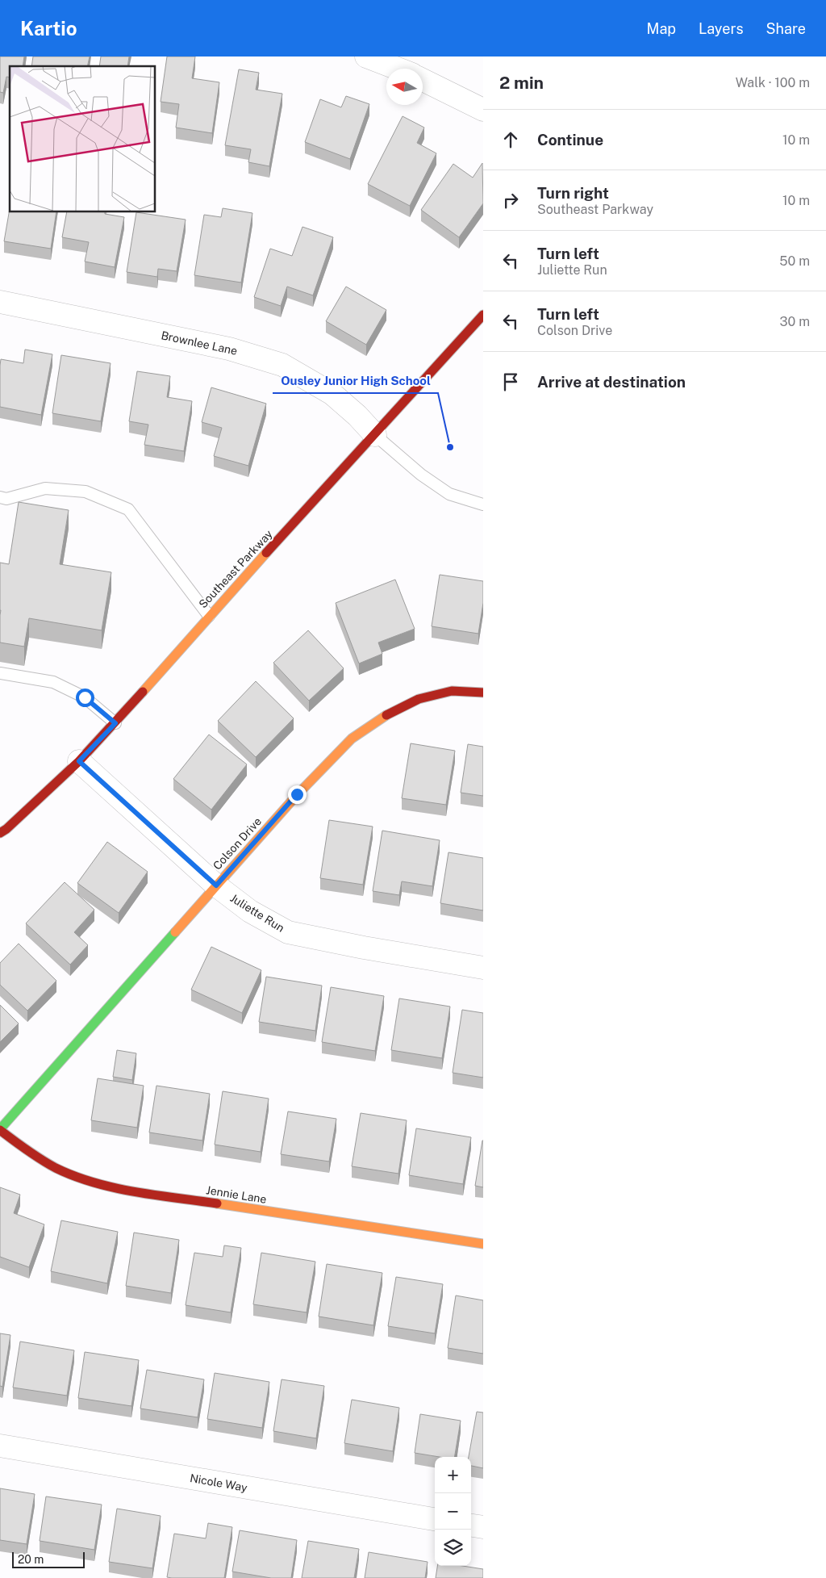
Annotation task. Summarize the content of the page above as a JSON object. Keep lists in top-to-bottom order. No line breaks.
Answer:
{"streets":{"street":["Brownlee Lane","Southeast Parkway","Colson Drive","Juliette Run","Jennie Lane","Nicole Way"]},"crossings":[["Brownlee Lane","Southeast Parkway"],["Southeast Parkway","Juliette Run"],["Colson Drive","Juliette Run"],["Colson Drive","Jennie Lane"]],"places":["Ousley Junior High School"],"scale_bar":"20 m","north":"left","page":{"header":"Kartio","nav":["Map","Layers","Share"],"heading":["2 min","Walk · 100 m"],"list":[["Continue","10 m"],["Turn right","Southeast Parkway","10 m"],["Turn left","Juliette Run","50 m"],["Turn left","Colson Drive","30 m"],"Arrive at destination"],"map_buttons":["+","−"],"scale":"20 m"}}
